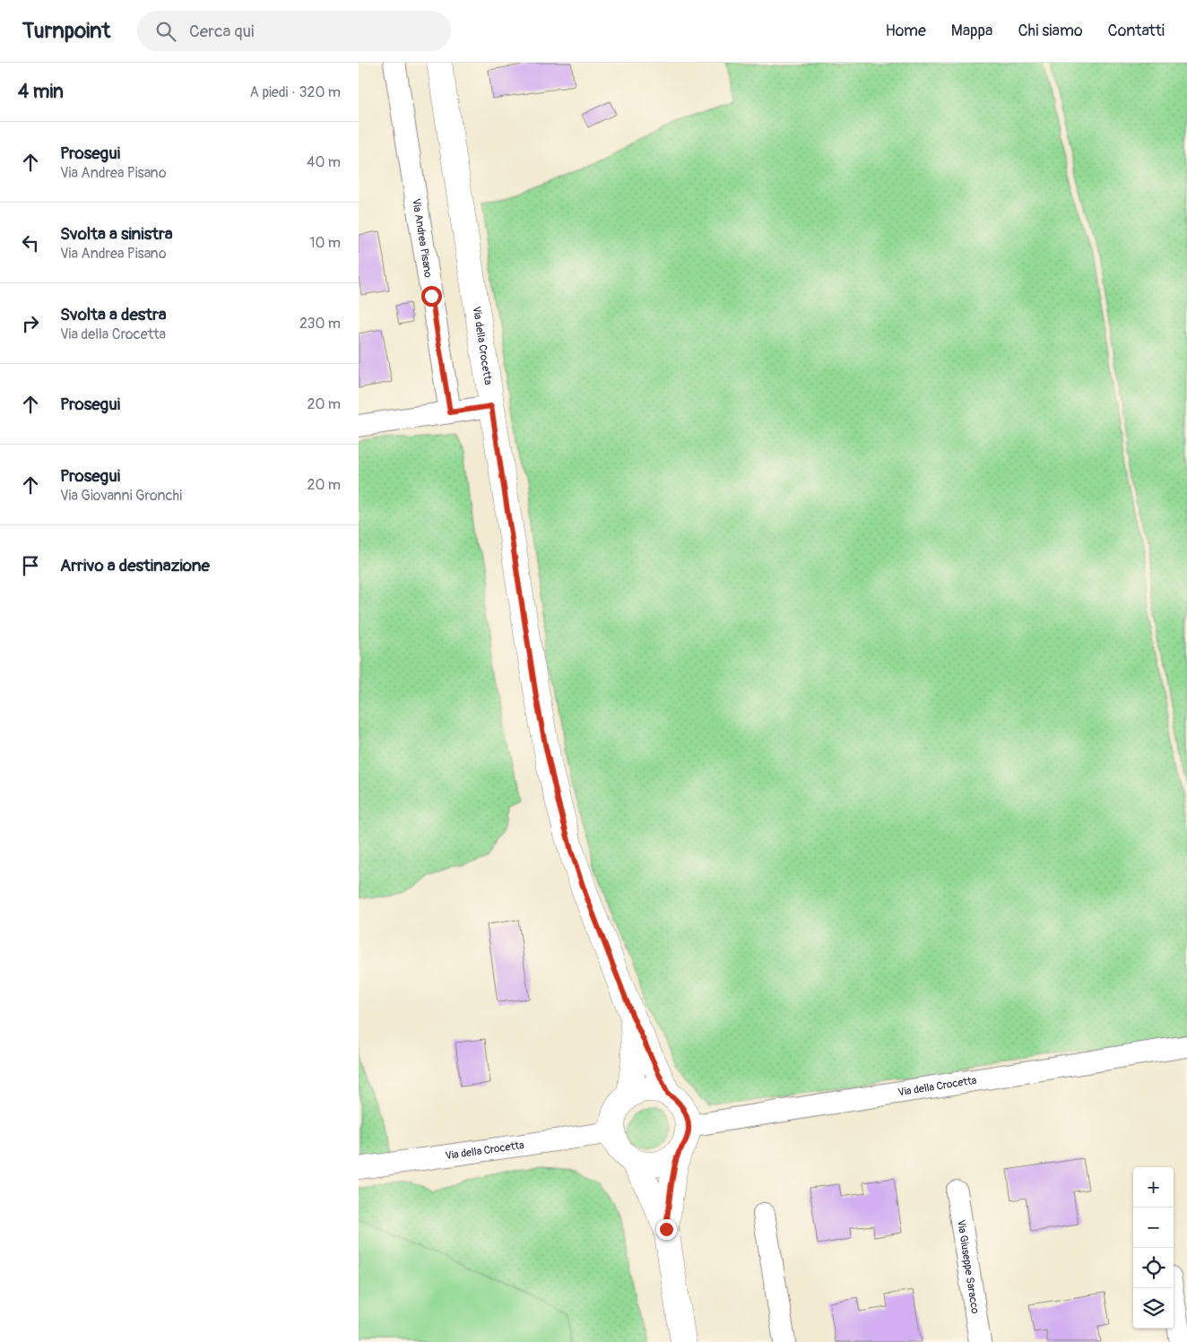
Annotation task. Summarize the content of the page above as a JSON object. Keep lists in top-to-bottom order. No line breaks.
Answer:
{"streets":{"street":["Via Andrea Pisano","Via della Crocetta","Via Giuseppe Saracco"]},"page":{"header":"Turnpoint","search":"Cerca qui","nav":["Home","Mappa","Chi siamo","Contatti"],"heading":["4 min","A piedi · 320 m"],"list":[["Prosegui","Via Andrea Pisano","40 m"],["Svolta a sinistra","Via Andrea Pisano","10 m"],["Svolta a destra","Via della Crocetta","230 m"],["Prosegui","20 m"],["Prosegui","Via Giovanni Gronchi","20 m"],"Arrivo a destinazione"],"map_buttons":["+","−"]}}
